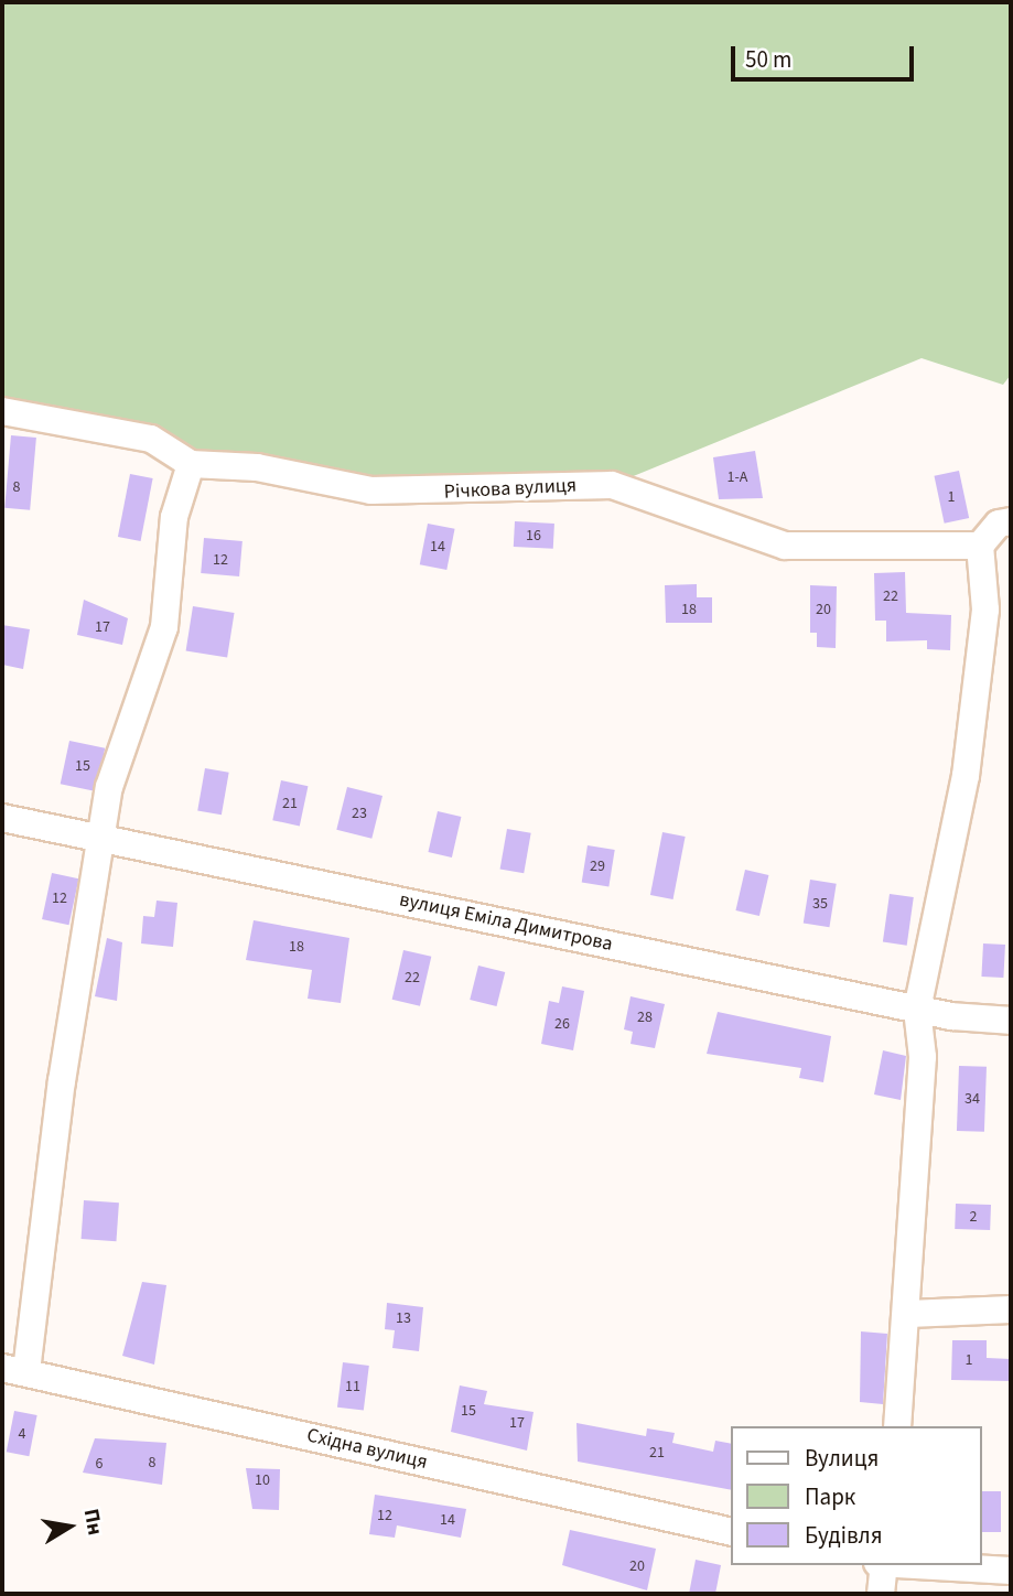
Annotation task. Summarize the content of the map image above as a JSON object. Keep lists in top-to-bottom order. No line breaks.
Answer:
{"streets":{"street":["Річкова вулиця","вулиця Еміла Димитрова","Східна вулиця"]},"house_numbers":["1-А","8","1","16","14","12","22","18","20","17","15","21","23","29","12","35","18","22","28","26","34","2","13","1","11","15","17","4","21","8","6","10","12","14","20"],"legend":["Вулиця","Парк","Будівля"],"scale_bar":"50 m","north":"right"}
